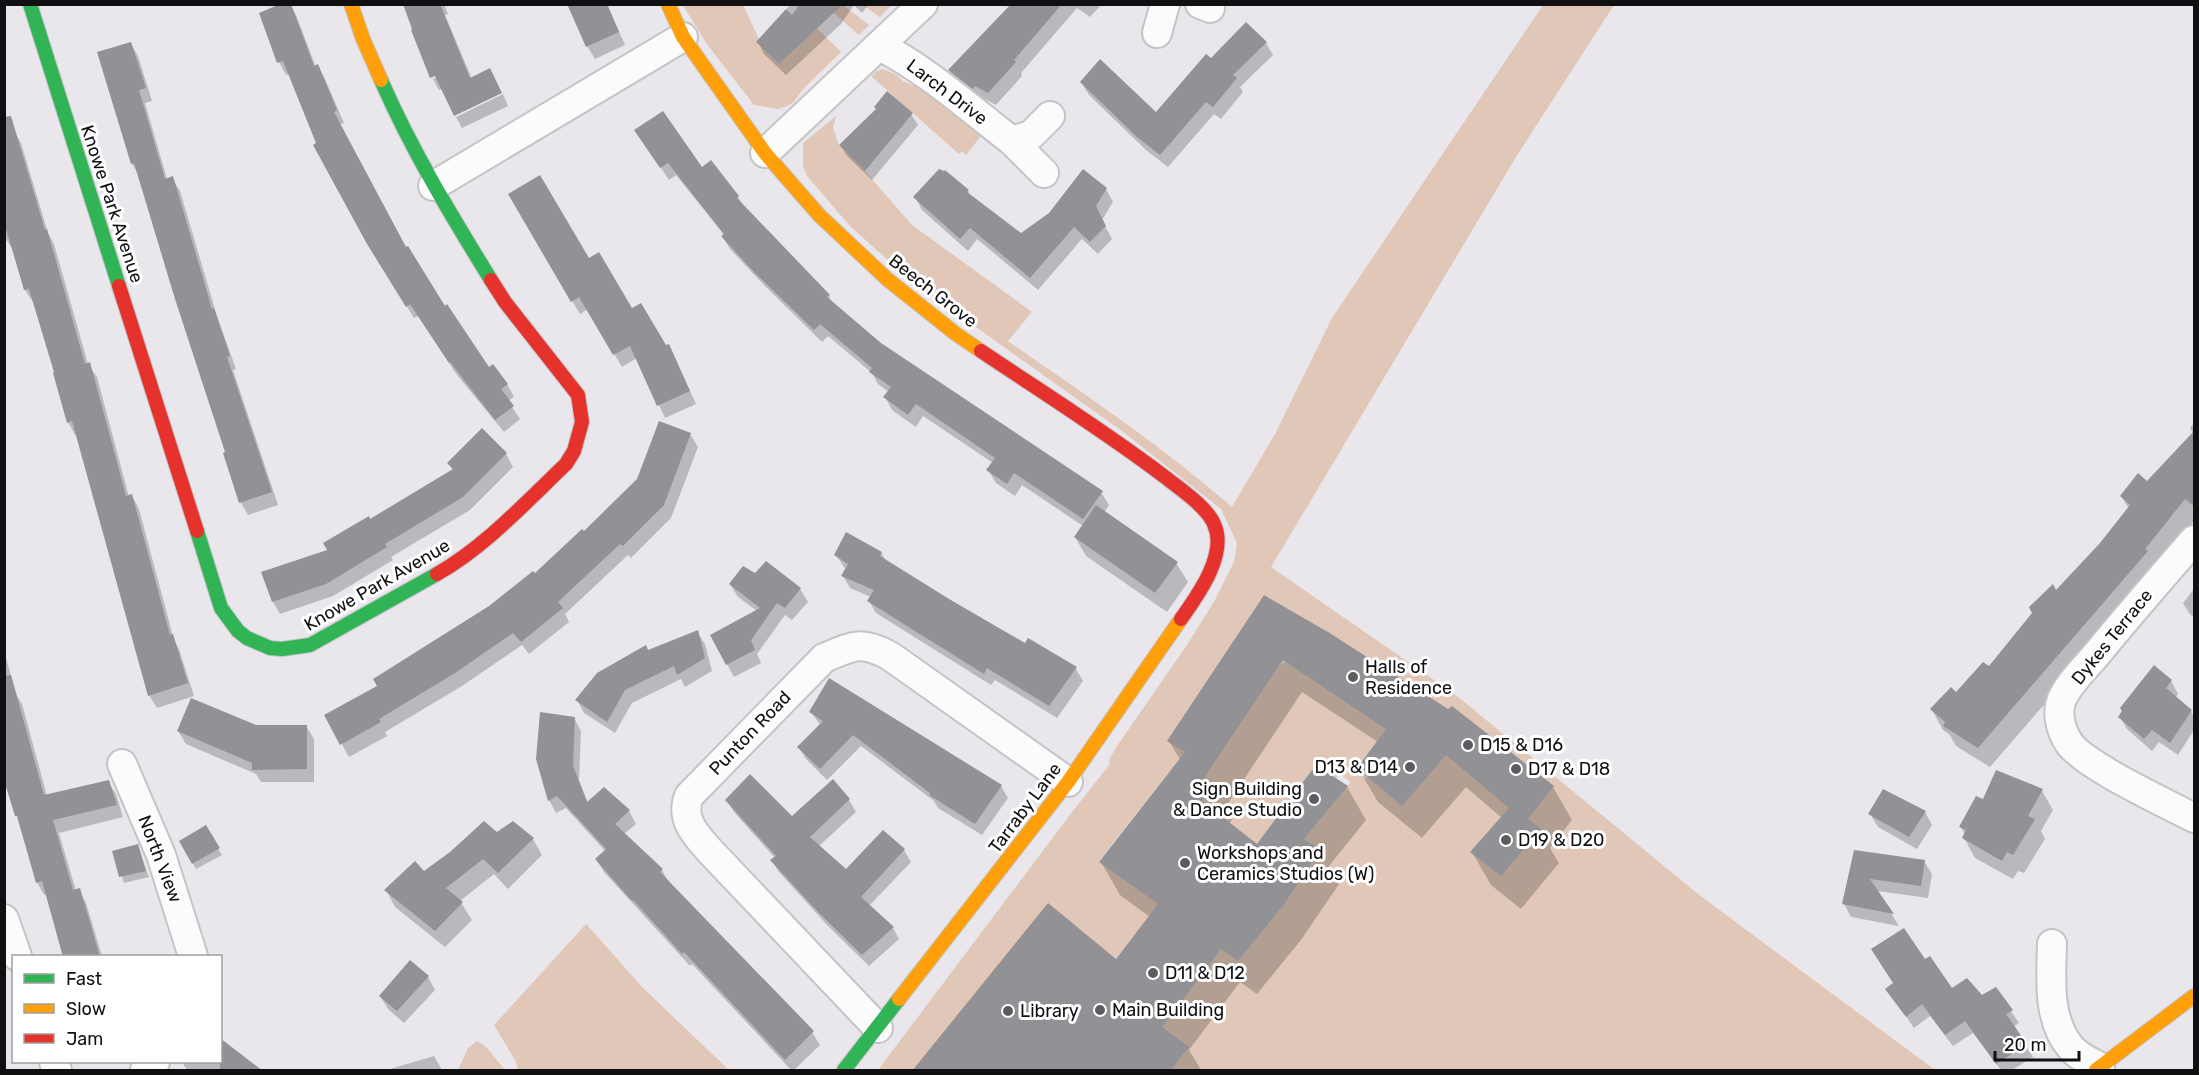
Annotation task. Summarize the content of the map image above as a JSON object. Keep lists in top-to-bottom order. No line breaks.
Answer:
{"streets":{"street":["Larch Drive","Knowe Park Avenue","Beech Grove","Dykes Terrace","Punton Road","Tarraby Lane","North View"]},"crossings":[["Beech Grove","Tarraby Lane"],["Punton Road","Tarraby Lane"]],"places":["Halls of Residence","D15 & D16","D13 & D14","D17 & D18","Sign Building & Dance Studio","D19 & D20","Workshops and Ceramics Studios (W)","D11 & D12","Main Building","Library"],"legend":["Fast","Slow","Jam"],"scale_bar":"20 m"}
